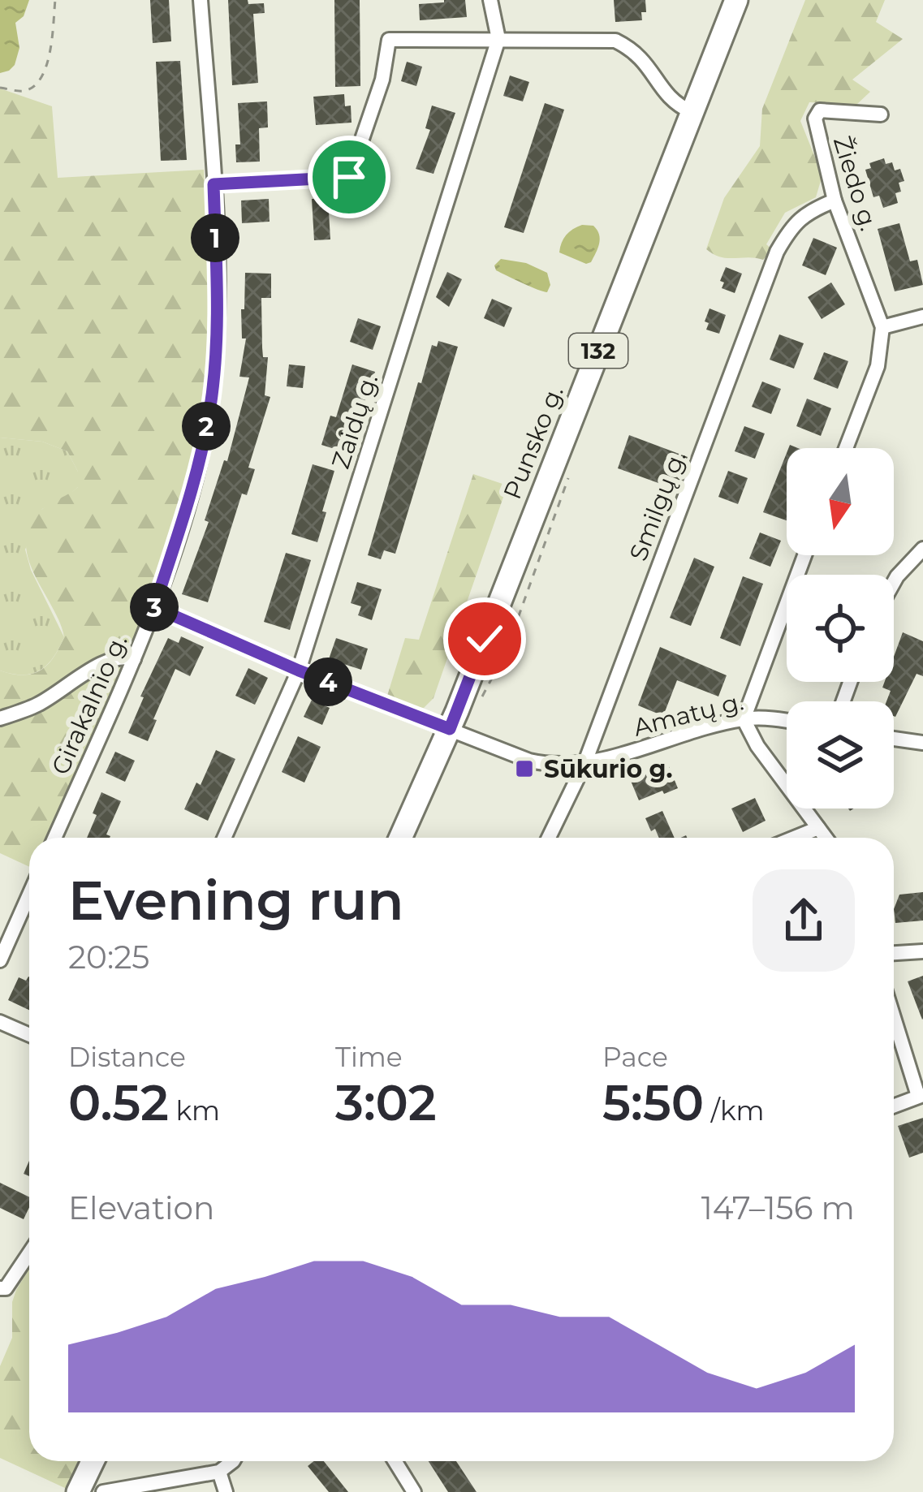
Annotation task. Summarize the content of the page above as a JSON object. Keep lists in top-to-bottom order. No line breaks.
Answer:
{"streets":{"main road":["132","Punsko g."],"street":["Žiedo g.","Zaidų g.","Smilgų g.","Girakalnio g.","Amatų g."]},"crossings":[["Žiedo g.","Smilgų g."],["Zaidų g.","Amatų g."],["Punsko g.","Amatų g."],["Smilgų g.","Amatų g."],["Girakalnio g.","Amatų g."]],"places":{"transit":["Sūkurio g."]},"north":"bottom","page":{"pins":["1","2","3","4"],"heading":["Evening run","20:25"],"stats":[["Distance","0.52 km"],["Time","3:02"],["Pace","5:50 /km"]],"chart":["Elevation","147–156 m"]}}
